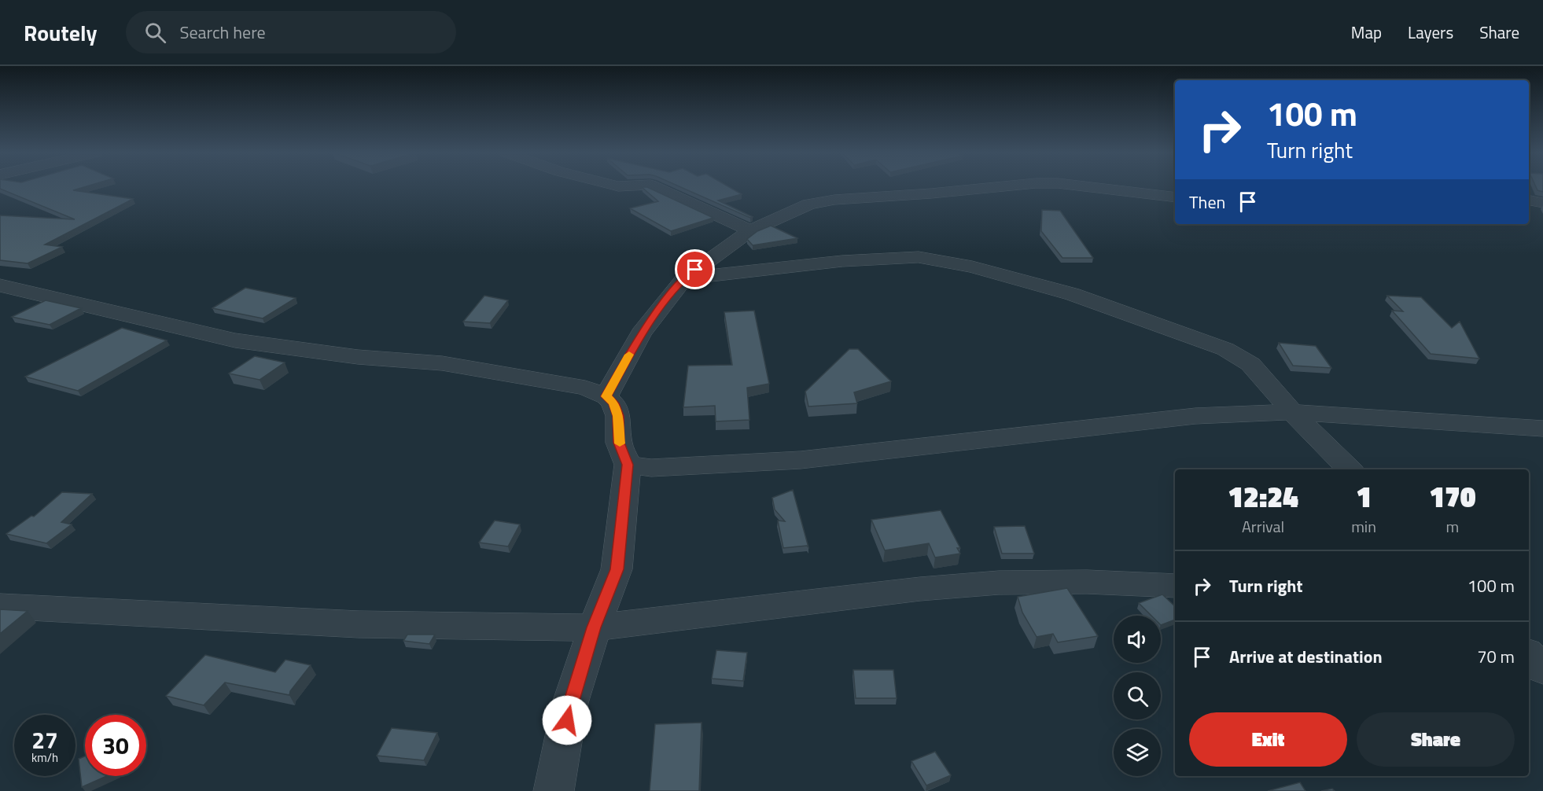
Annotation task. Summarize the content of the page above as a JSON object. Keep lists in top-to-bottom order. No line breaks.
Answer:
{"page":{"header":"Routely","search":"Search here","nav":["Map","Layers","Share"],"turn":["100 m","Turn right"],"then":"Then","eta":["12:24","Arrival","1","min","170","m"],"list":[{"name":"Turn right","value":"100 m"},{"name":"Arrive at destination","value":"70 m"}],"buttons":["Exit","Share"],"speed":"27 km/h","limit":"30"}}
